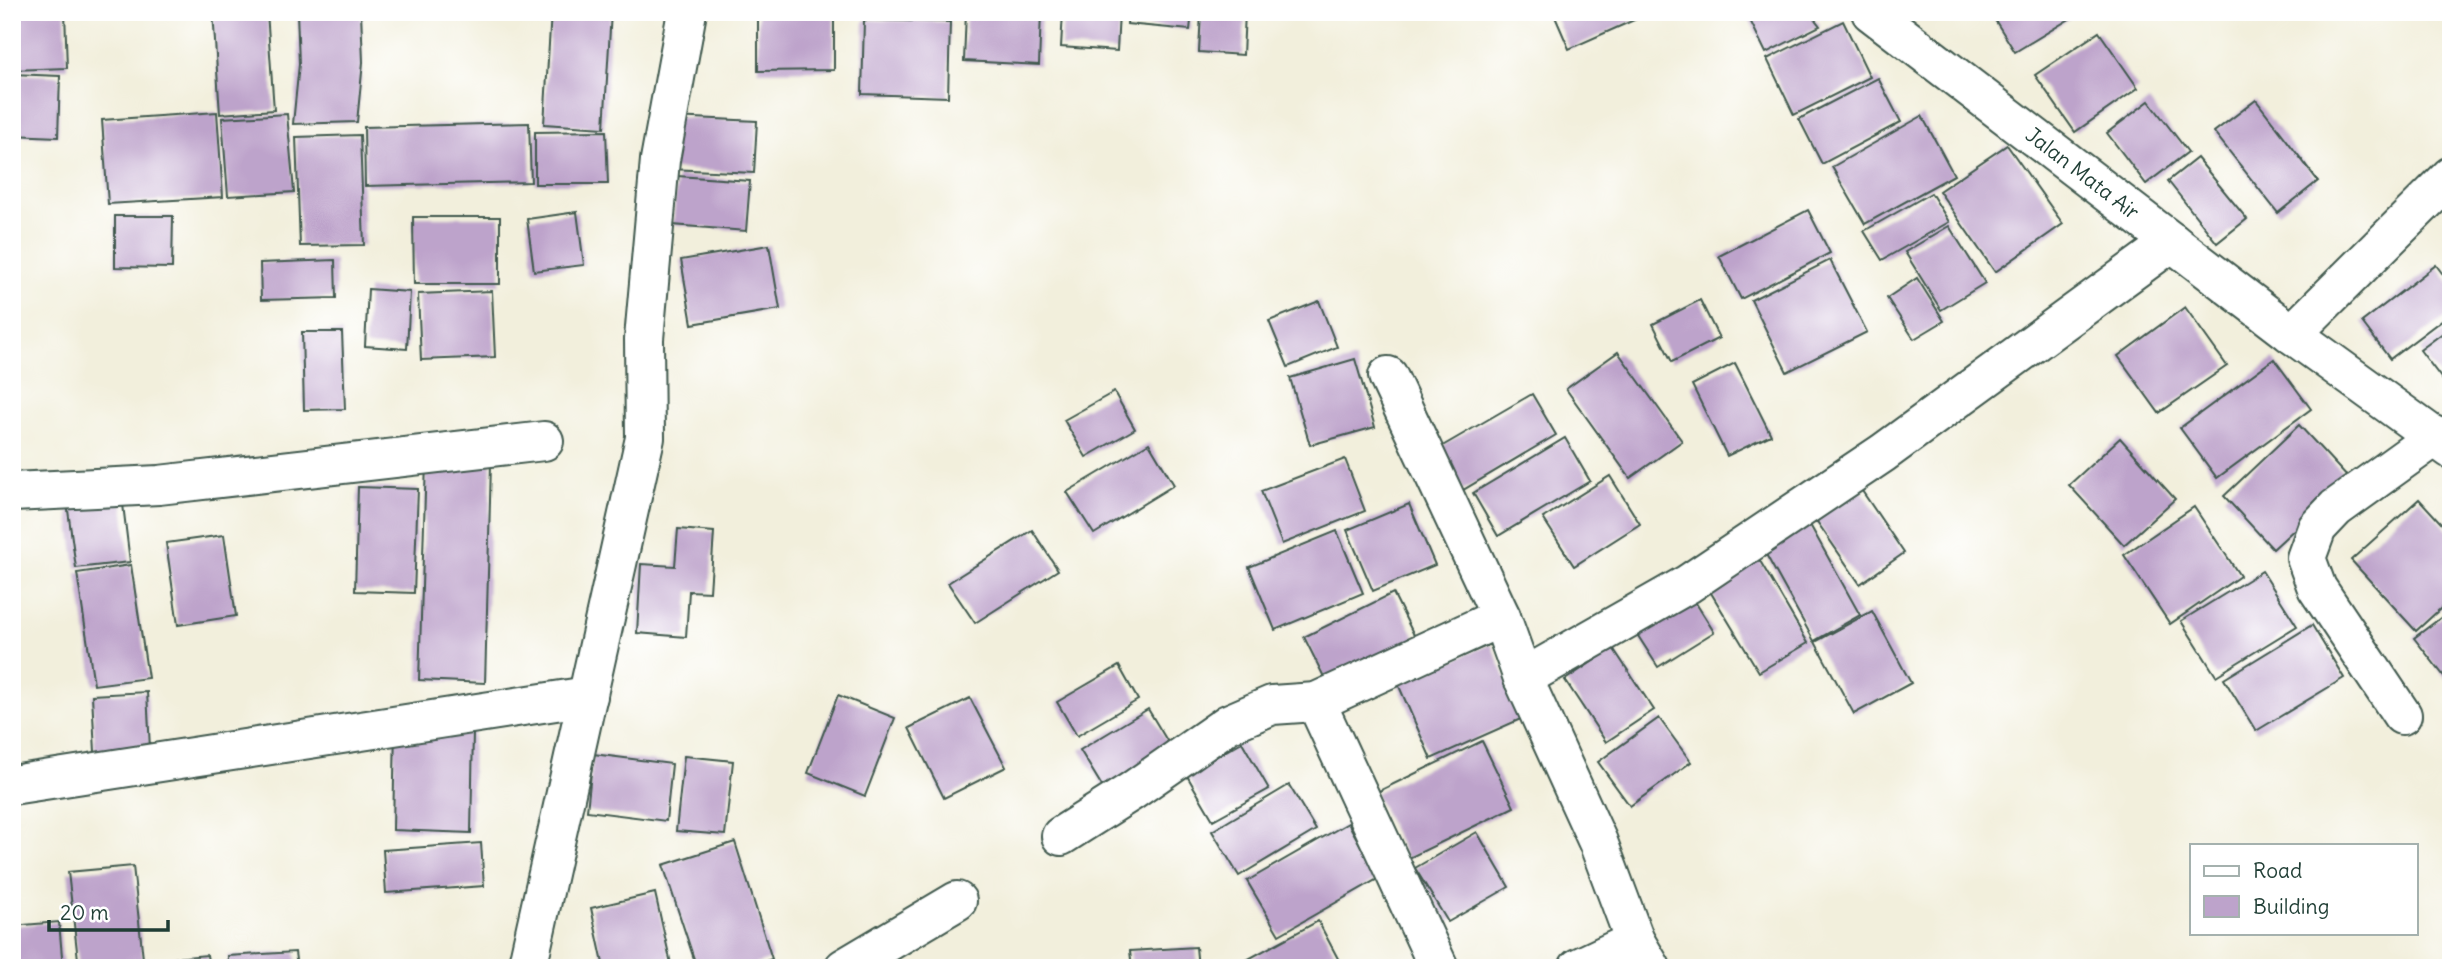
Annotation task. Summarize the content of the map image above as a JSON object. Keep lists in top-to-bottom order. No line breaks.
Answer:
{"streets":{"street":["Jalan Mata Air"]},"legend":["Road","Building"],"scale_bar":"20 m"}
